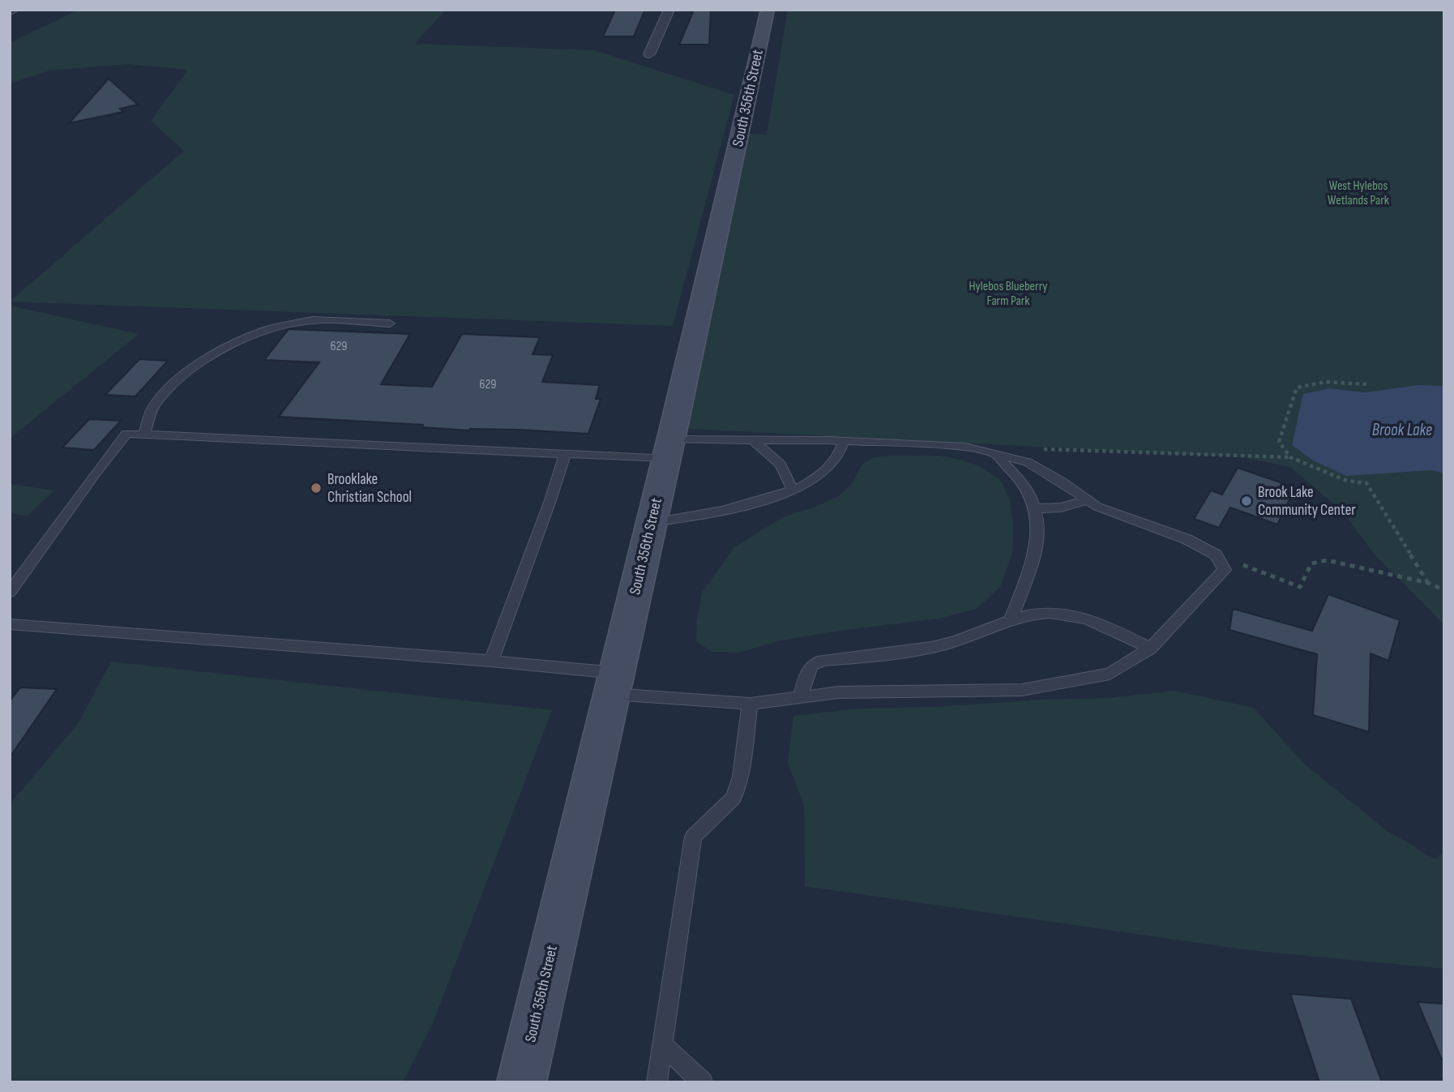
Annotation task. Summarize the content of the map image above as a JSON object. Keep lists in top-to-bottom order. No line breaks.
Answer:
{"streets":{"main road":["South 356th Street"]},"water":["Brook Lake"],"parks":["West Hylebos Wetlands Park","Hylebos Blueberry Farm Park"],"places":["Brooklake Christian School","Brook Lake Community Center"],"house_numbers":["629","629"]}
